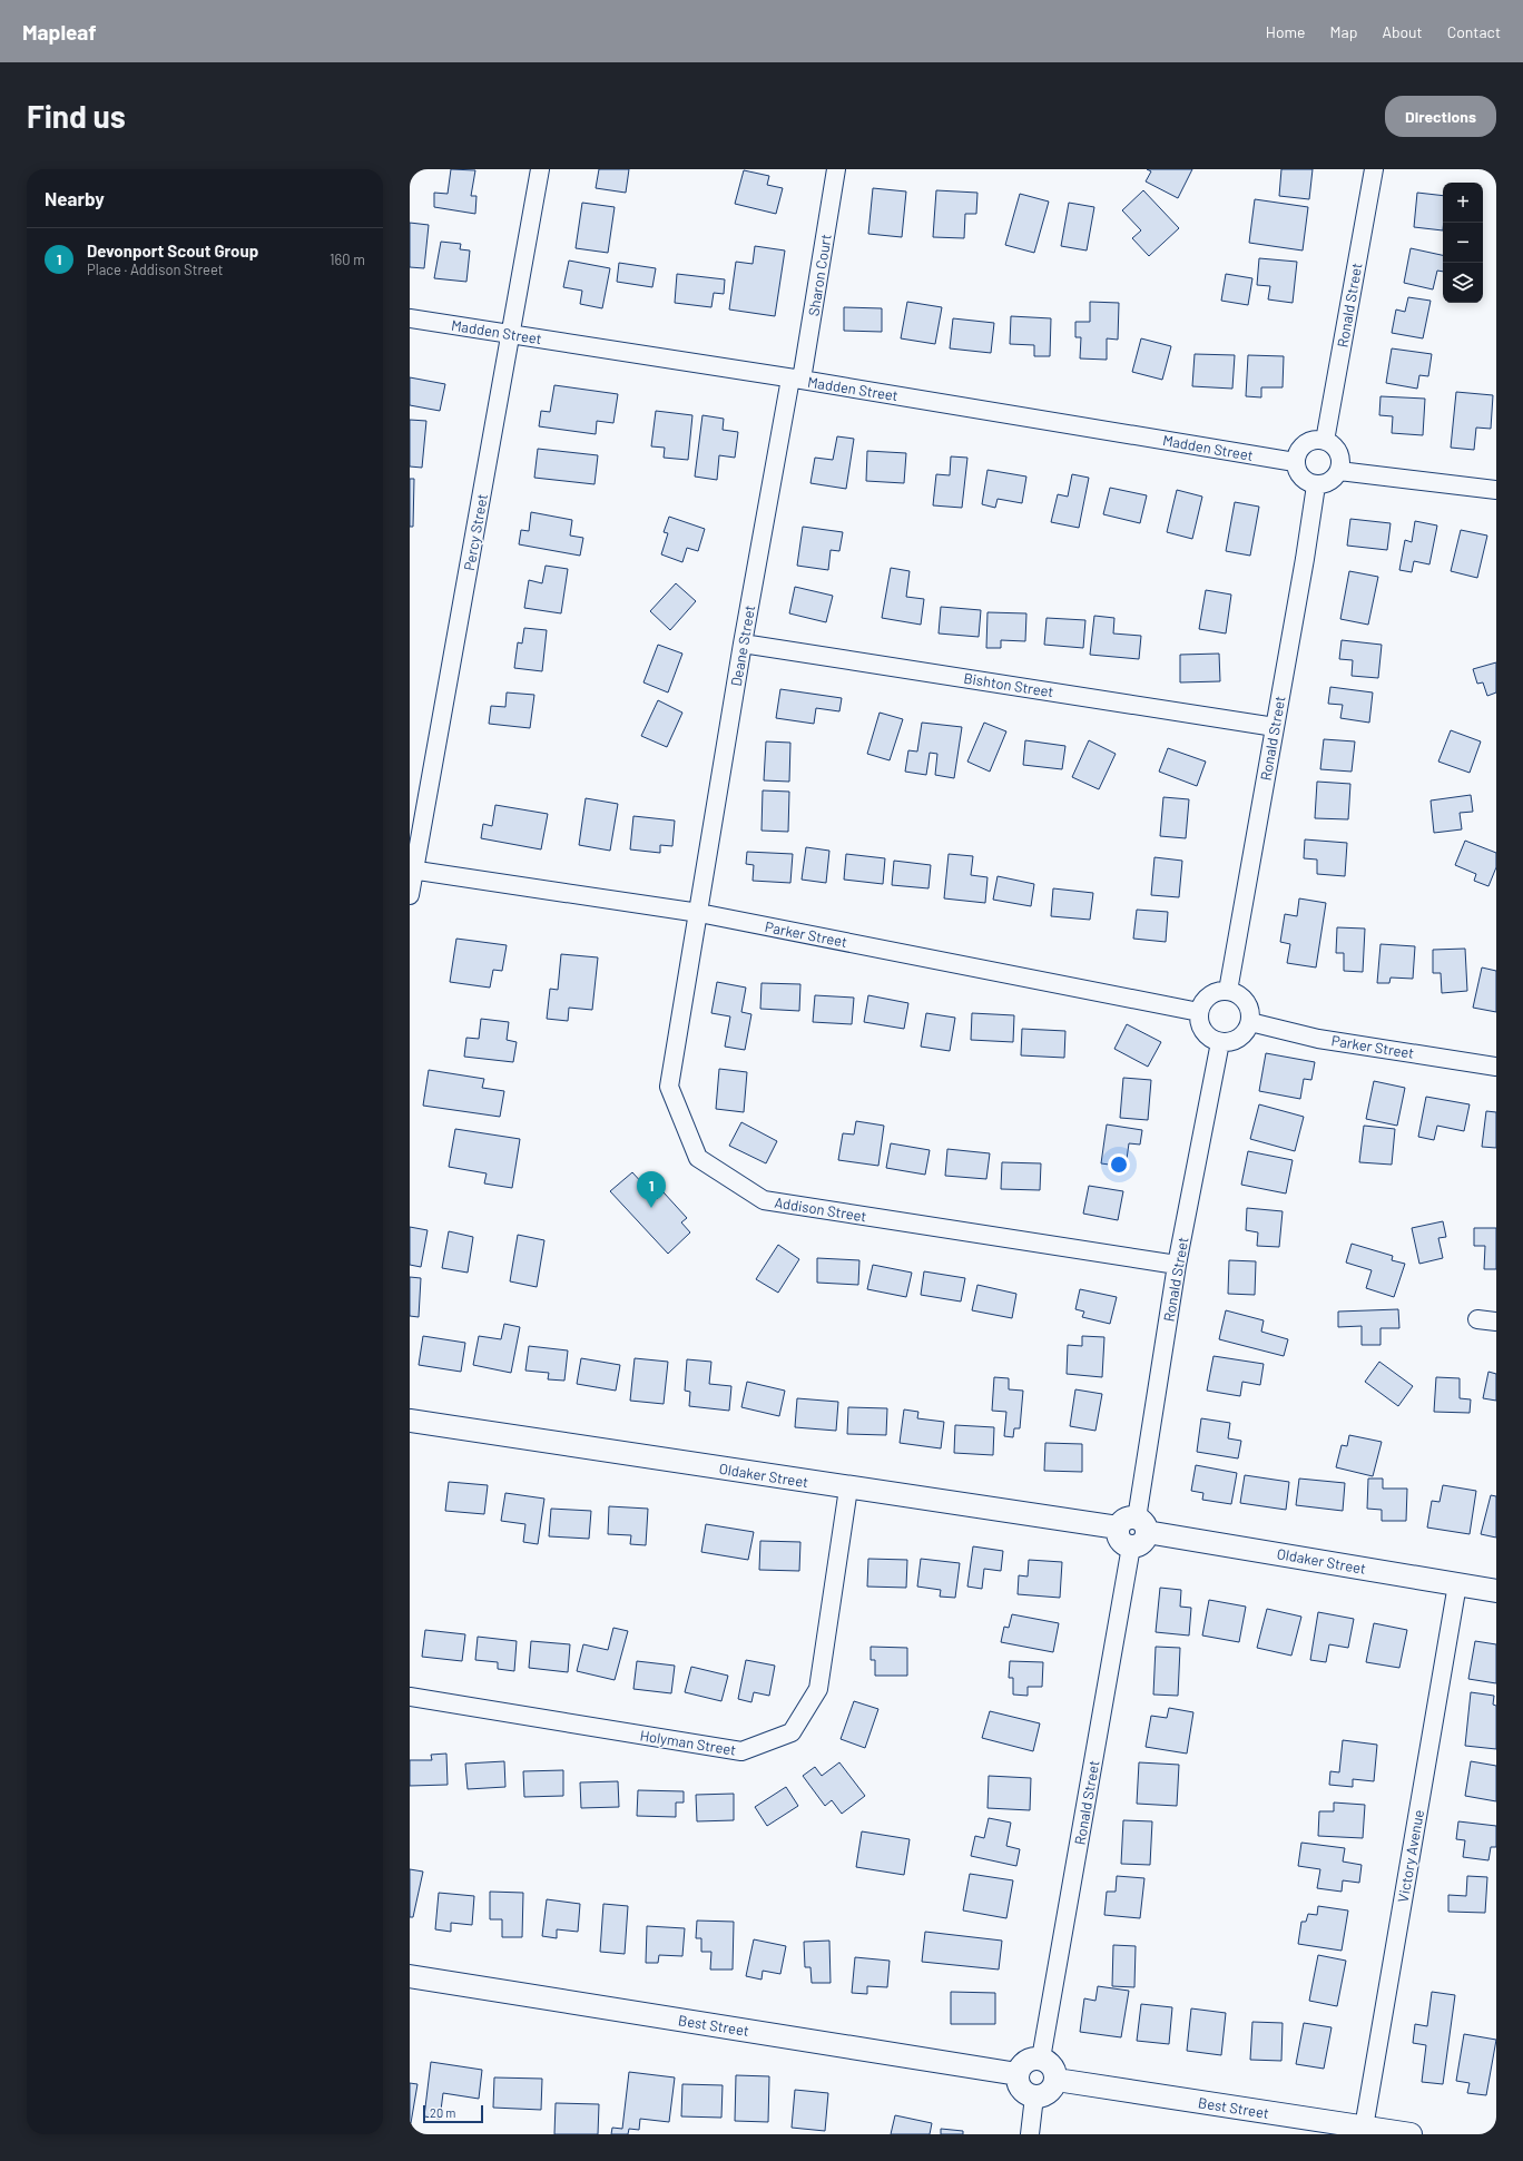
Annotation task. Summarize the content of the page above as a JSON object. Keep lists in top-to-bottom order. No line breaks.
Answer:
{"streets":{"street":["Sharon Court","Ronald Street","Madden Street","Percy Street","Deane Street","Bishton Street","Parker Street","Addison Street","Oldaker Street","Holyman Street","Victory Avenue","Best Street"]},"crossings":[["Sharon Court","Madden Street"],["Sharon Court","Deane Street"],["Ronald Street","Madden Street"],["Ronald Street","Bishton Street"],["Ronald Street","Parker Street"],["Ronald Street","Addison Street"],["Ronald Street","Oldaker Street"],["Ronald Street","Best Street"],["Madden Street","Percy Street"],["Madden Street","Deane Street"],["Percy Street","Parker Street"],["Deane Street","Bishton Street"],["Deane Street","Parker Street"],["Deane Street","Addison Street"],["Parker Street","Addison Street"],["Oldaker Street","Holyman Street"],["Oldaker Street","Victory Avenue"],["Victory Avenue","Best Street"]],"scale_bar":"20 m","page":{"header":"Mapleaf","nav":["Home","Map","About","Contact"],"buttons":"Directions","title":"Find us","heading":"Nearby","map_buttons":["+","−"],"list":[{"mark":"1","name":"Devonport Scout Group","note":"Place · Addison Street","value":"160 m"}],"pins":"1","scale":"20 m"}}
